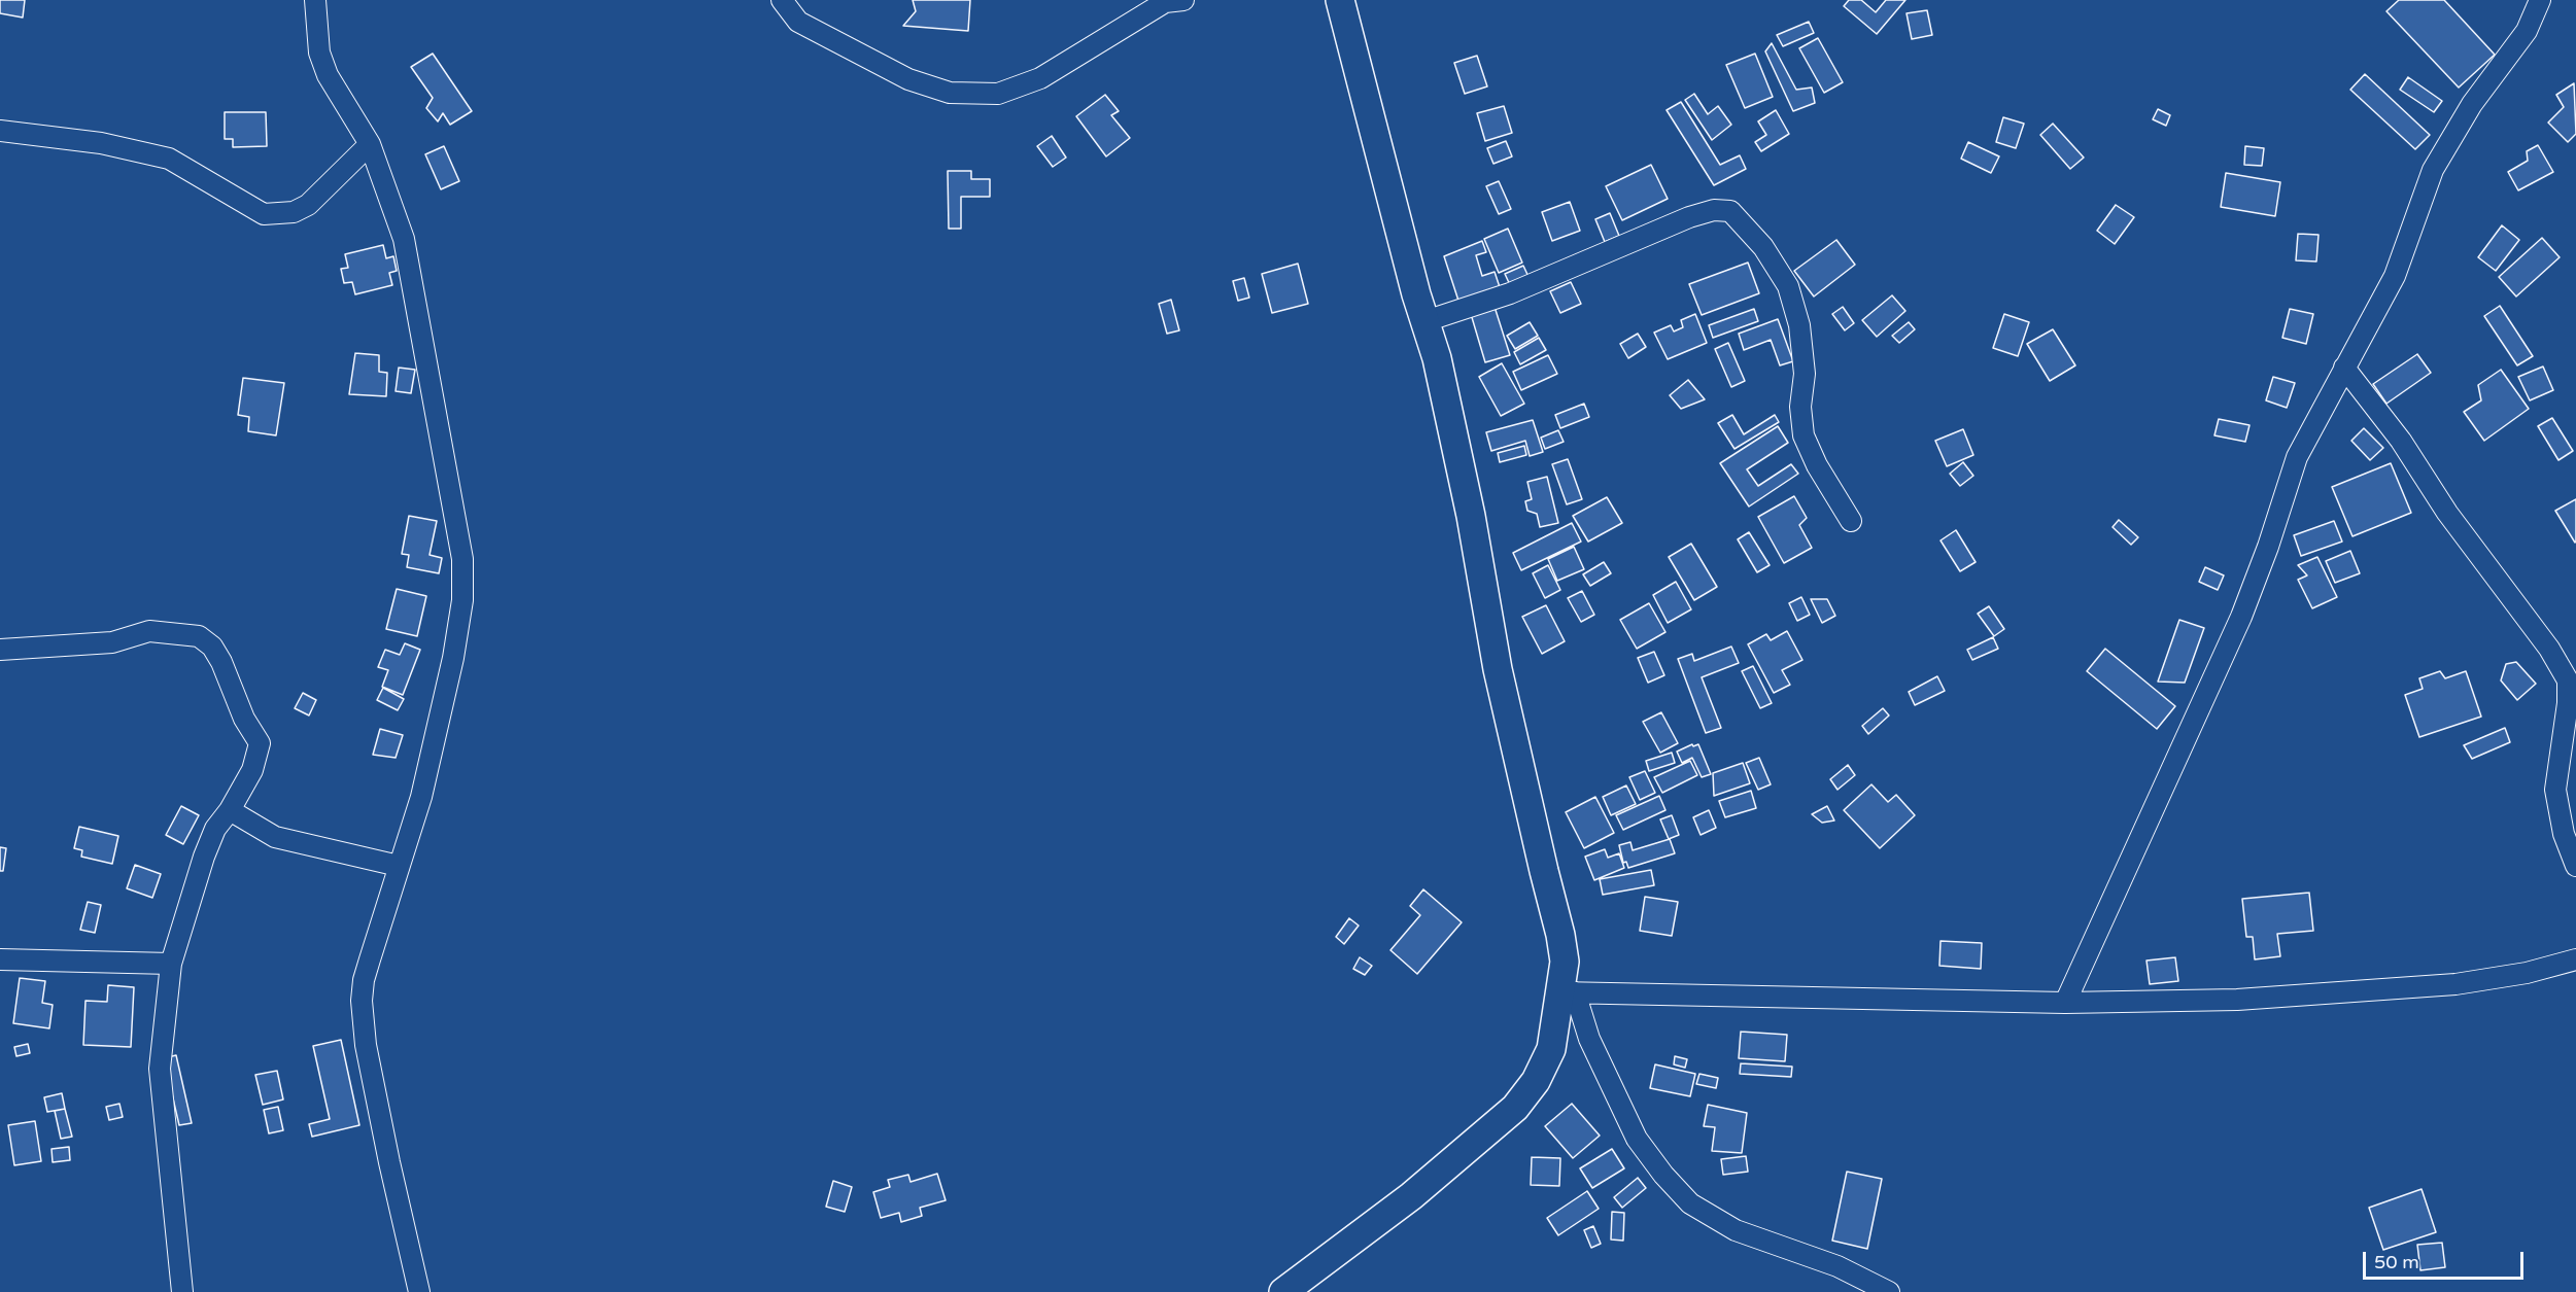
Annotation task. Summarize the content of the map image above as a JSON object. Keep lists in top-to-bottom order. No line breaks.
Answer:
{"scale_bar":"50 m"}
